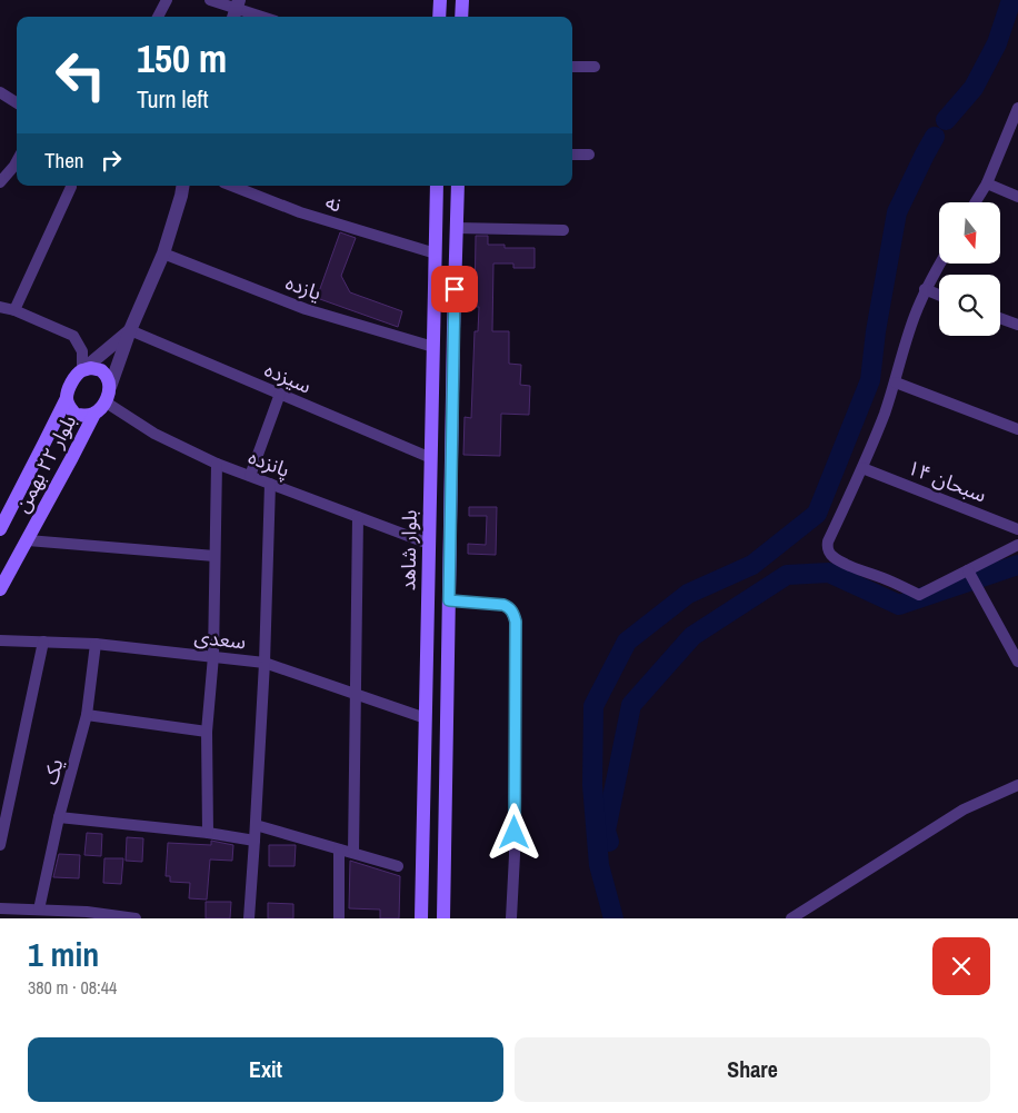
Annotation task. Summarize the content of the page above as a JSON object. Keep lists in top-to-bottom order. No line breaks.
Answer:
{"streets":{"main road":["بلوار ۲۲ بهمن","بلوار شاهد"],"street":["نه","یازده","سیزده","پانزده","سبحان ۱۴","سعدی","یک"]},"crossings":[["نه","بلوار شاهد"],["یازده","بلوار شاهد"],["سیزده","بلوار شاهد"],["بلوار ۲۲ بهمن","پانزده"],["پانزده","بلوار شاهد"],["بلوار شاهد","سعدی"],["سعدی","یک"]],"north":"bottom","page":{"turn":["150 m","Turn left"],"then":"Then","heading":["1 min","380 m · 08:44"],"buttons":["Exit","Share"]}}
